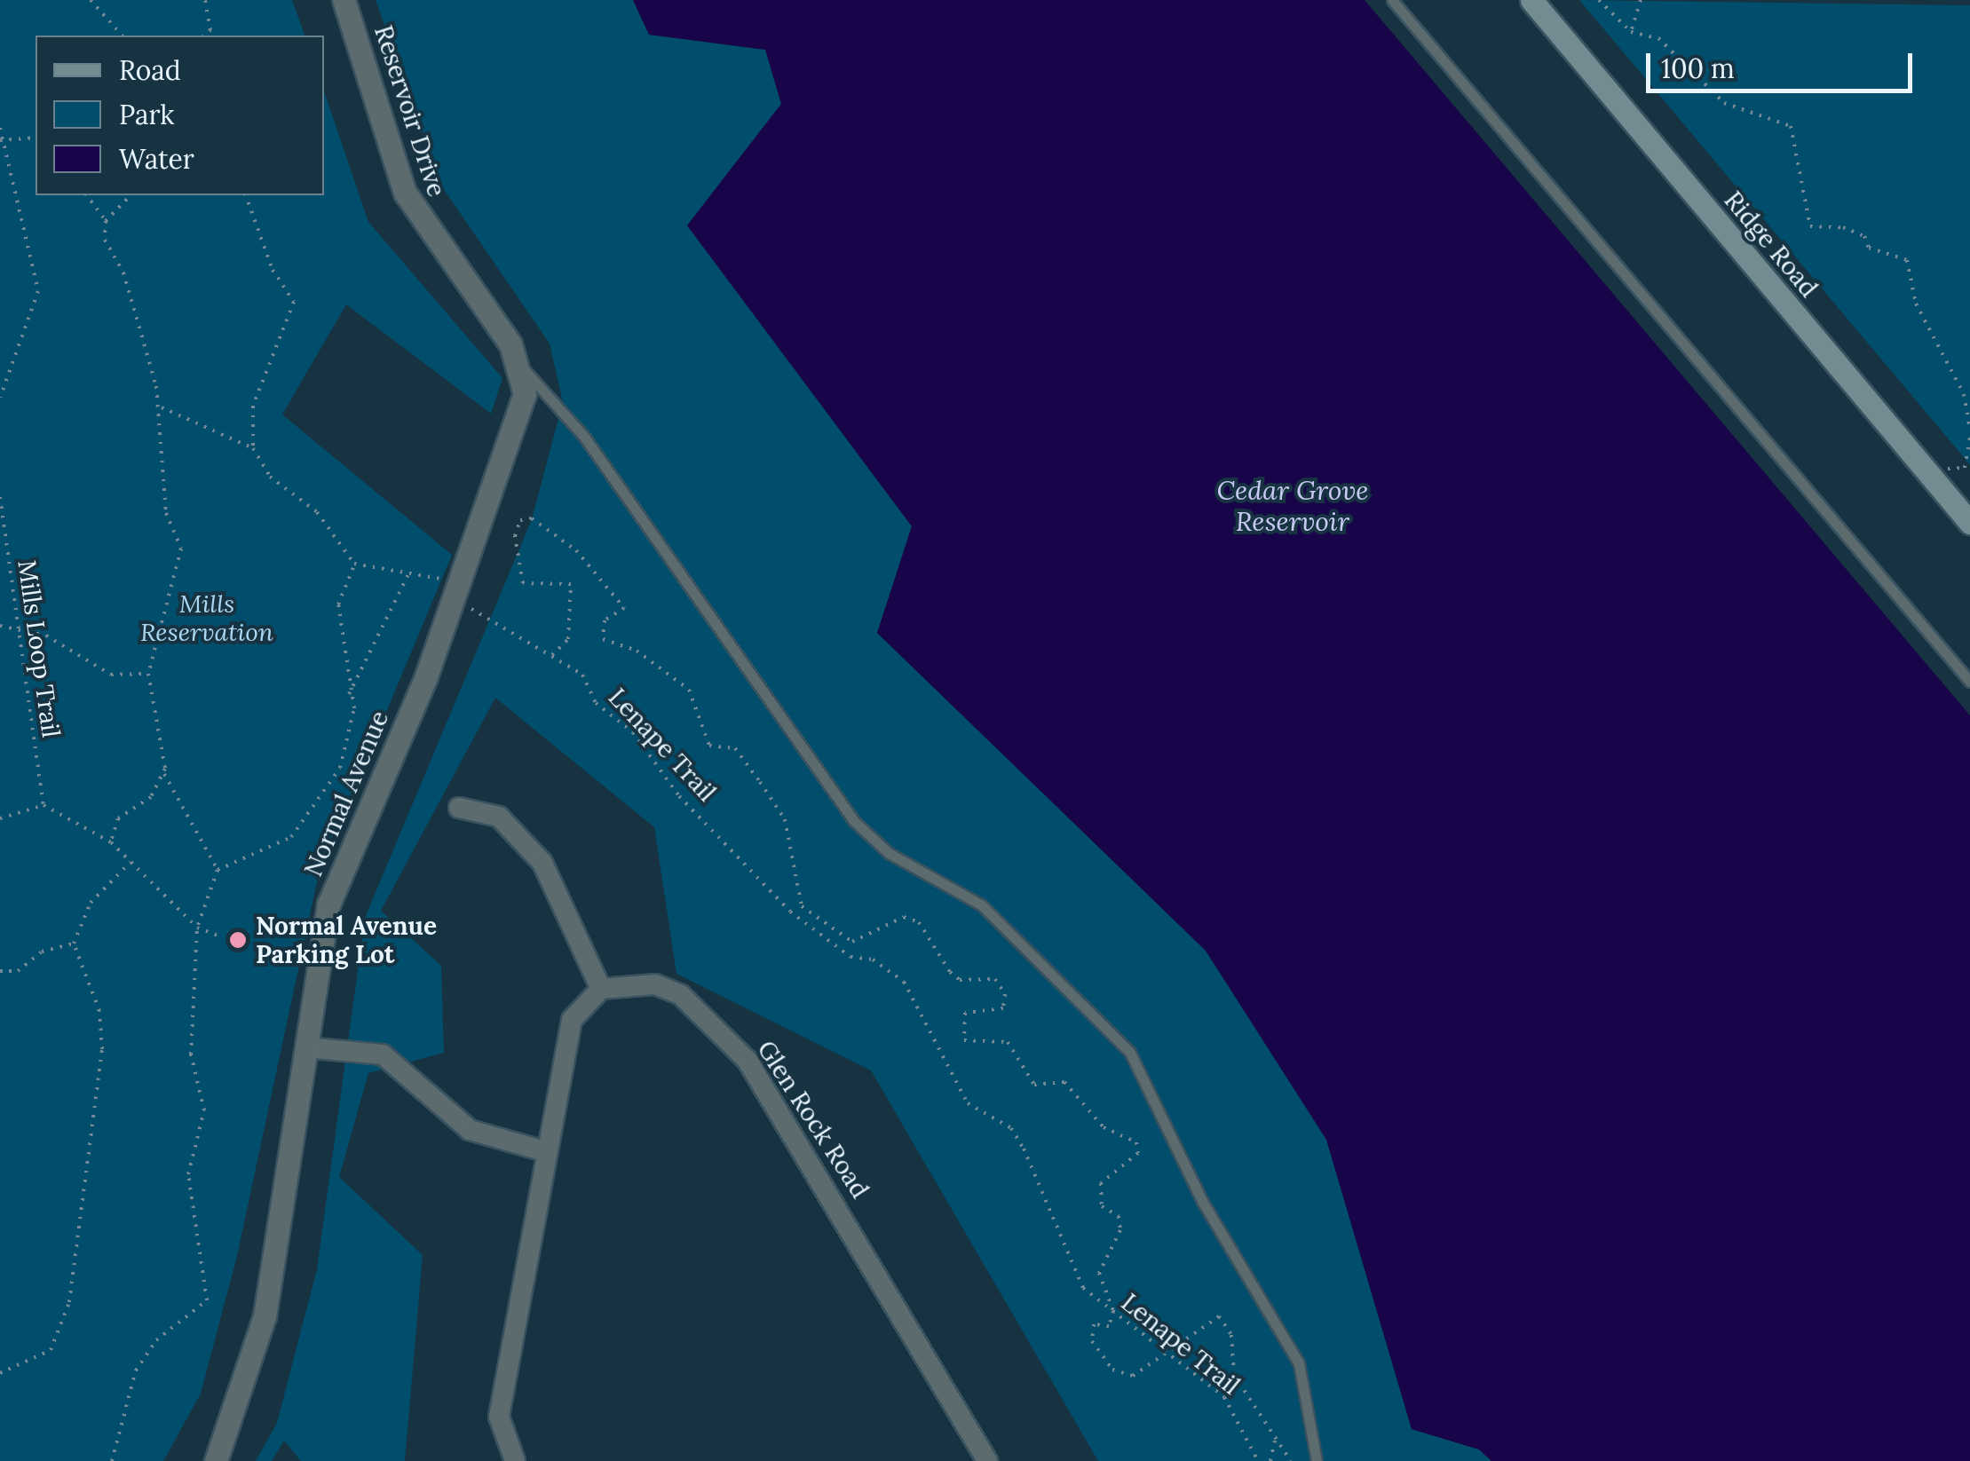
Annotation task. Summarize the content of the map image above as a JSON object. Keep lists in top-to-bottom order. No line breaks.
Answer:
{"streets":{"main road":["Ridge Road"],"street":["Reservoir Drive","Normal Avenue","Glen Rock Road"],"path":["Mills Loop Trail","Lenape Trail"]},"crossings":[["Reservoir Drive","Normal Avenue"],["Lenape Trail","Normal Avenue"]],"water":["Cedar Grove Reservoir"],"parks":["Mills Reservation"],"places":["Normal Avenue Parking Lot"],"legend":["Road","Park","Water"],"scale_bar":"100 m"}
